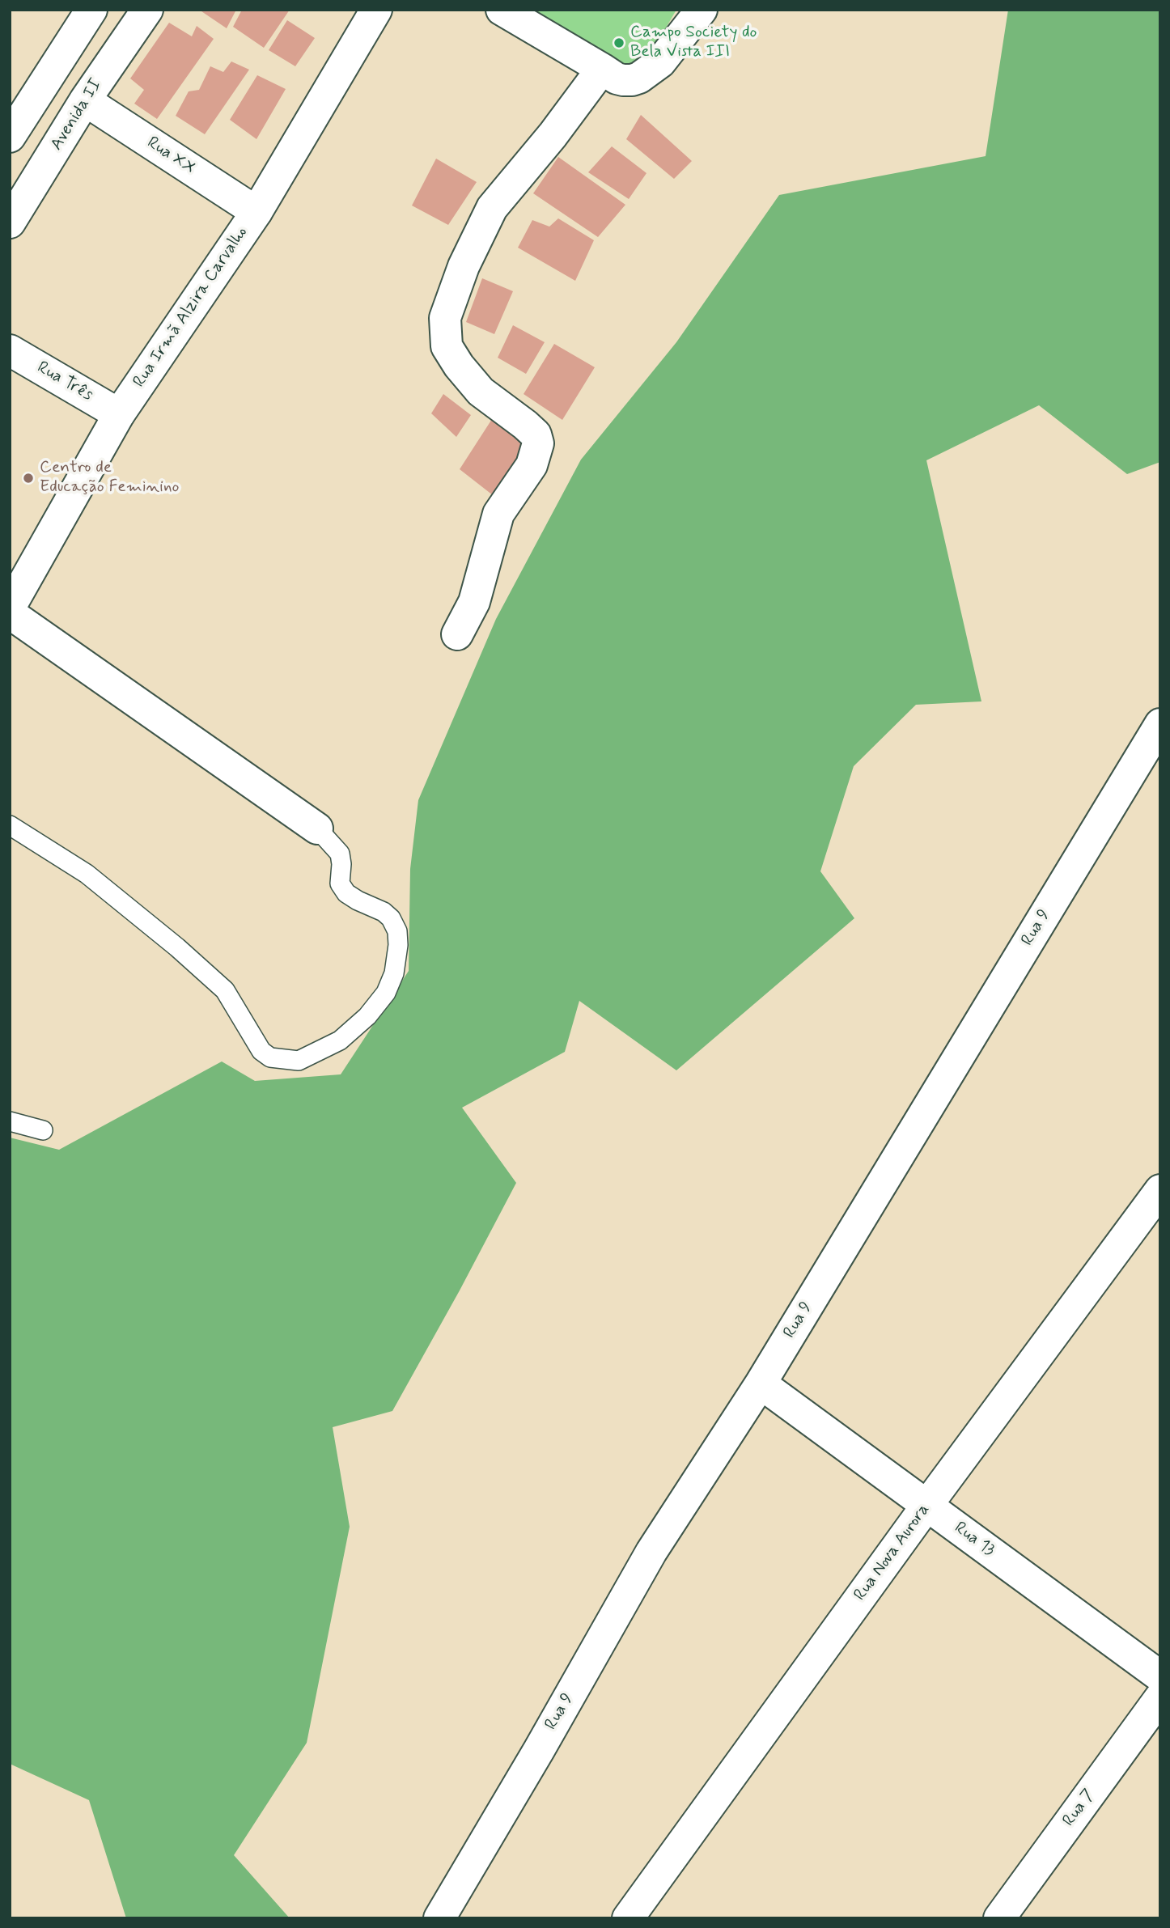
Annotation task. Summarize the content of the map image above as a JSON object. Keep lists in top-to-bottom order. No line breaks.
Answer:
{"streets":{"street":["Avenida II","Rua XX","Rua Irmã Alzira Carvalho","Rua Três","Rua 9","Rua 13","Rua Nova Aurora","Rua 7"]},"crossings":[["Avenida II","Rua XX"],["Rua XX","Rua Irmã Alzira Carvalho"],["Rua Irmã Alzira Carvalho","Rua Três"],["Rua 9","Rua 13"],["Rua 13","Rua Nova Aurora"]],"places":["Campo Society do Bela Vista III","Centro de Educação Feminino"]}
